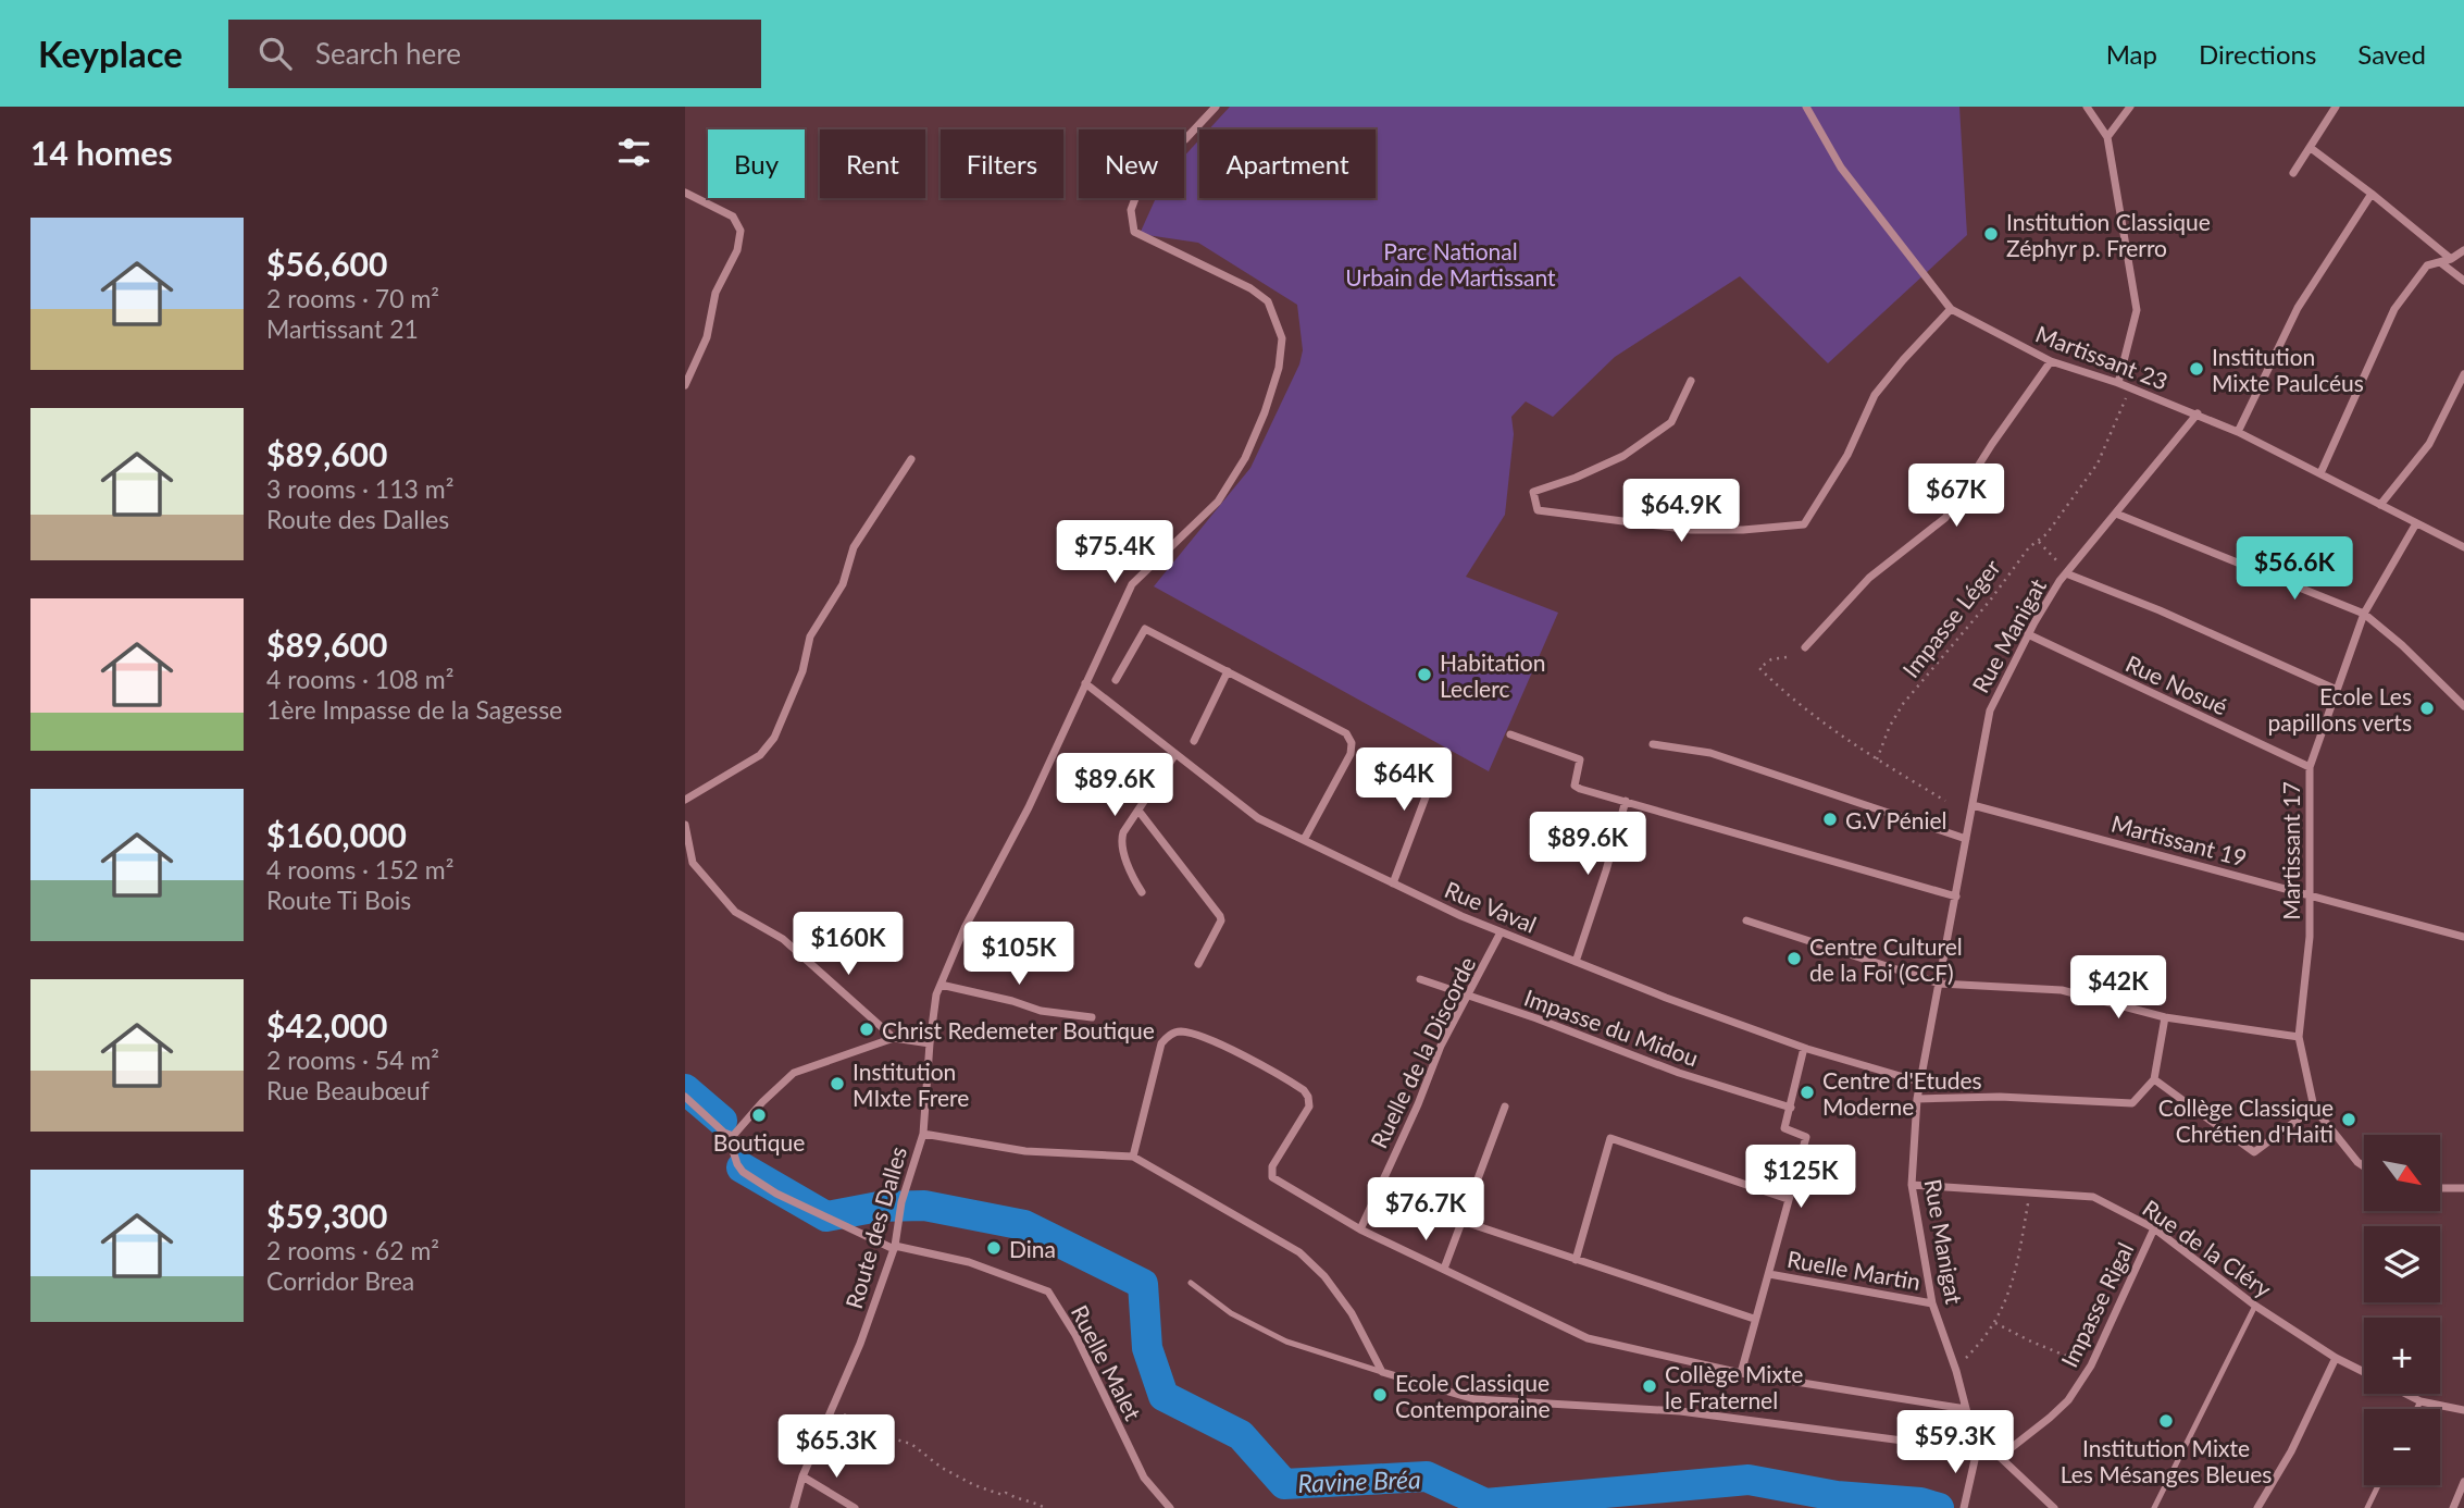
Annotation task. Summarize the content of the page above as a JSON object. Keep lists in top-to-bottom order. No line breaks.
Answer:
{"streets":{"street":["Martissant 23","Rue Manigat","Rue Nosué","Martissant 19","Martissant 17","Rue Vaval","Impasse du Midou","Ruelle de la Discorde","Route des Dalles","Rue de la Cléry","Ruelle Martin","Impasse Rigal","Ruelle Malet"],"path":["Impasse Léger"]},"crossings":[["Martissant 23","Impasse Léger"],["Martissant 23","Rue Manigat"],["Martissant 23","Martissant 17"],["Rue Manigat","Rue Nosué"],["Rue Manigat","Martissant 19"],["Rue Manigat","Rue Vaval"],["Rue Manigat","Rue de la Cléry"],["Rue Manigat","Ruelle Martin"],["Rue Nosué","Martissant 17"],["Martissant 19","Martissant 17"],["Rue Vaval","Ruelle de la Discorde"],["Rue Vaval","Route des Dalles"],["Impasse du Midou","Ruelle de la Discorde"],["Route des Dalles","Ruelle Malet"],["Rue de la Cléry","Impasse Rigal"]],"water":["Ravine Bréa"],"parks":["Parc National Urbain de Martissant"],"places":["Institution Classique Zéphyr p. Frerro","Institution Mixte Paulcéus","Habitation Leclerc","Ecole Les papillons verts","G.V Péniel","Centre Culturel de la Foi (CCF)","Christ Redemeter Boutique","Institution MIxte Frere","Centre d'Etudes Moderne","Boutique","Collège Classique Chrétien d'Haiti","Dina","Collège Mixte le Fraternel","Ecole Classique Contemporaine","Institution Mixte Les Mésanges Bleues"],"north":"bottom right","page":{"header":"Keyplace","search":"Search here","nav":["Map","Directions","Saved"],"heading":"14 homes","chip":["Buy","Rent","Filters","New","Apartment"],"list":[{"name":"$56,600","note":"2 rooms · 70 m² · Martissant 21"},{"name":"$89,600","note":"3 rooms · 113 m² · Route des Dalles"},{"name":"$89,600","note":"4 rooms · 108 m² · 1ère Impasse de la Sagesse"},{"name":"$160,000","note":"4 rooms · 152 m² · Route Ti Bois"},{"name":"$42,000","note":"2 rooms · 54 m² · Rue Beaubœuf"},{"name":"$59,300","note":"2 rooms · 62 m² · Corridor Brea"}],"price":["$67K","$64.9K","$75.4K","$56.6K","$64K","$89.6K","$89.6K","$160K","$105K","$42K","$125K","$76.7K","$59.3K","$65.3K"],"map_buttons":["+","−"]}}
